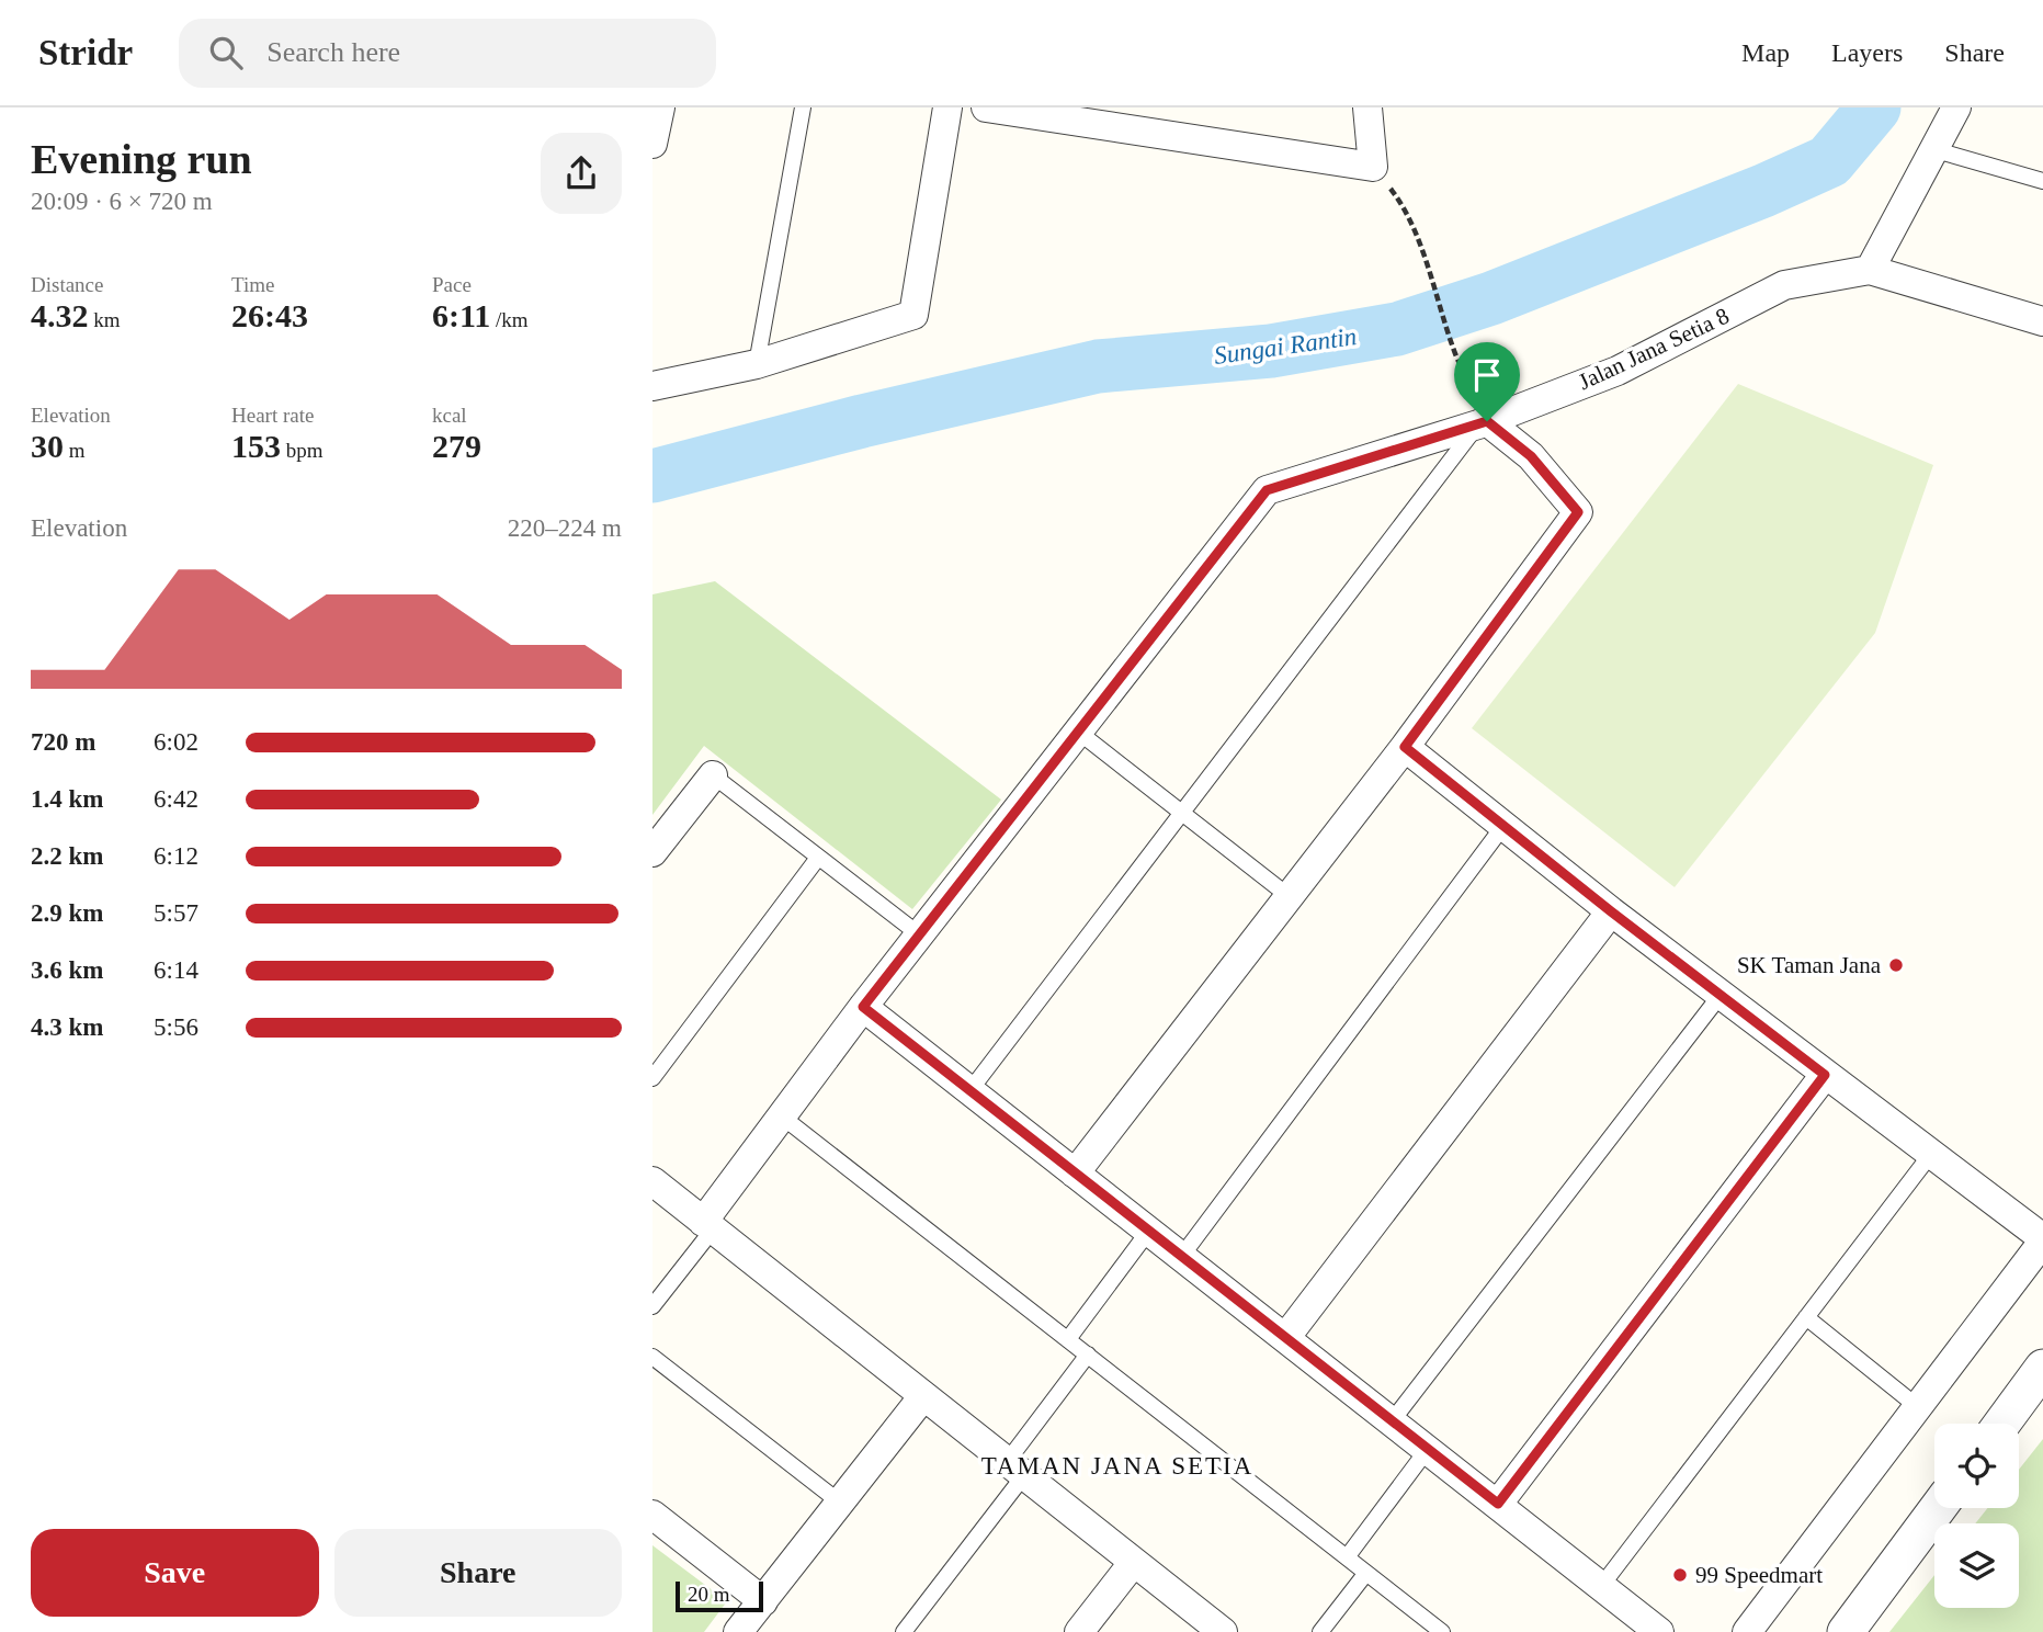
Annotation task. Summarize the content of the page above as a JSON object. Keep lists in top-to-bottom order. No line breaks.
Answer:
{"streets":{"street":["Jalan Jana Setia 8"]},"districts":["TAMAN JANA SETIA"],"water":["Sungai Rantin"],"places":["SK Taman Jana","99 Speedmart"],"scale_bar":"20 m","page":{"header":"Stridr","search":"Search here","nav":["Map","Layers","Share"],"heading":["Evening run","20:09 · 6 × 720 m"],"stats":[["Distance","4.32 km"],["Time","26:43"],["Pace","6:11 /km"],["Elevation","30 m"],["Heart rate","153 bpm"],["kcal","279"]],"chart":["Elevation","220–224 m"],"list":[{"name":"720 m","note":"6:02"},{"name":"1.4 km","note":"6:42"},{"name":"2.2 km","note":"6:12"},{"name":"2.9 km","note":"5:57"},{"name":"3.6 km","note":"6:14"},{"name":"4.3 km","note":"5:56"}],"buttons":["Save","Share"],"scale":"20 m"}}
